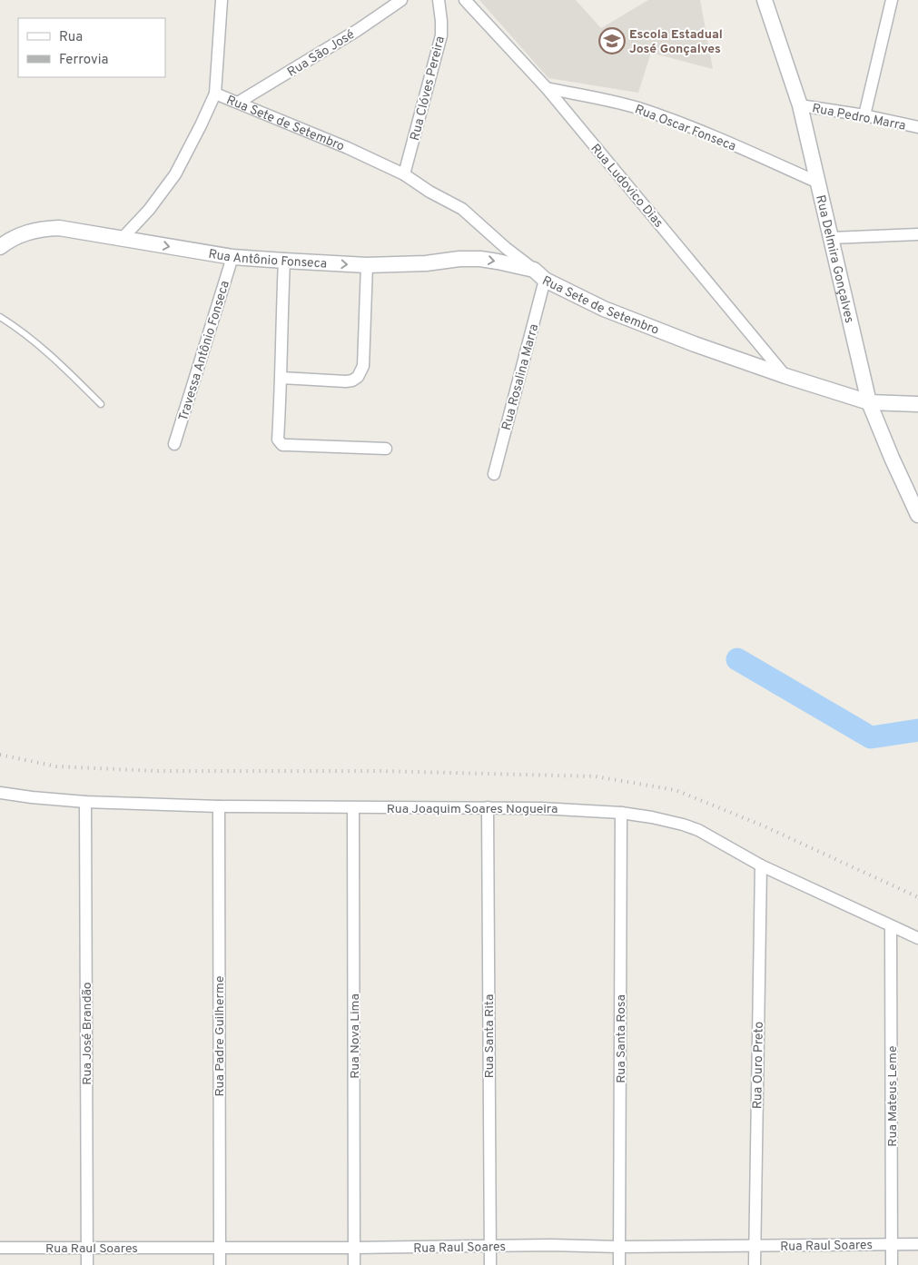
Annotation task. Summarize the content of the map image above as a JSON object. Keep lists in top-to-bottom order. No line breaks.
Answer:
{"streets":{"street":["Rua São José","Rua Clóves Pereira","Rua Pedro Marra","Rua Sete de Setembro","Rua Oscar Fonseca","Rua Ludovico Dias","Rua Antônio Fonseca","Rua Delmira Gonçalves","Travessa Antônio Fonseca","Rua Rosalina Marra","Rua Joaquim Soares Nogueira","Rua José Brandão","Rua Padre Guilherme","Rua Nova Lima","Rua Santa Rita","Rua Santa Rosa","Rua Ouro Preto","Rua Mateus Leme","Rua Raul Soares"]},"crossings":[["Rua São José","Rua Sete de Setembro"],["Rua Clóves Pereira","Rua Sete de Setembro"],["Rua Pedro Marra","Rua Delmira Gonçalves"],["Rua Sete de Setembro","Rua Ludovico Dias"],["Rua Sete de Setembro","Rua Antônio Fonseca"],["Rua Sete de Setembro","Rua Delmira Gonçalves"],["Rua Sete de Setembro","Rua Rosalina Marra"],["Rua Oscar Fonseca","Rua Ludovico Dias"],["Rua Oscar Fonseca","Rua Delmira Gonçalves"],["Rua Antônio Fonseca","Travessa Antônio Fonseca"],["Rua Joaquim Soares Nogueira","Rua José Brandão"],["Rua Joaquim Soares Nogueira","Rua Padre Guilherme"],["Rua Joaquim Soares Nogueira","Rua Nova Lima"],["Rua Joaquim Soares Nogueira","Rua Santa Rita"],["Rua Joaquim Soares Nogueira","Rua Santa Rosa"],["Rua Joaquim Soares Nogueira","Rua Ouro Preto"],["Rua Joaquim Soares Nogueira","Rua Mateus Leme"],["Rua José Brandão","Rua Raul Soares"],["Rua Padre Guilherme","Rua Raul Soares"],["Rua Nova Lima","Rua Raul Soares"],["Rua Santa Rita","Rua Raul Soares"],["Rua Santa Rosa","Rua Raul Soares"],["Rua Ouro Preto","Rua Raul Soares"],["Rua Mateus Leme","Rua Raul Soares"]],"one_way":["Rua Antônio Fonseca"],"places":{"school or university":["Escola Estadual José Gonçalves"]},"legend":["Rua","Ferrovia"]}
